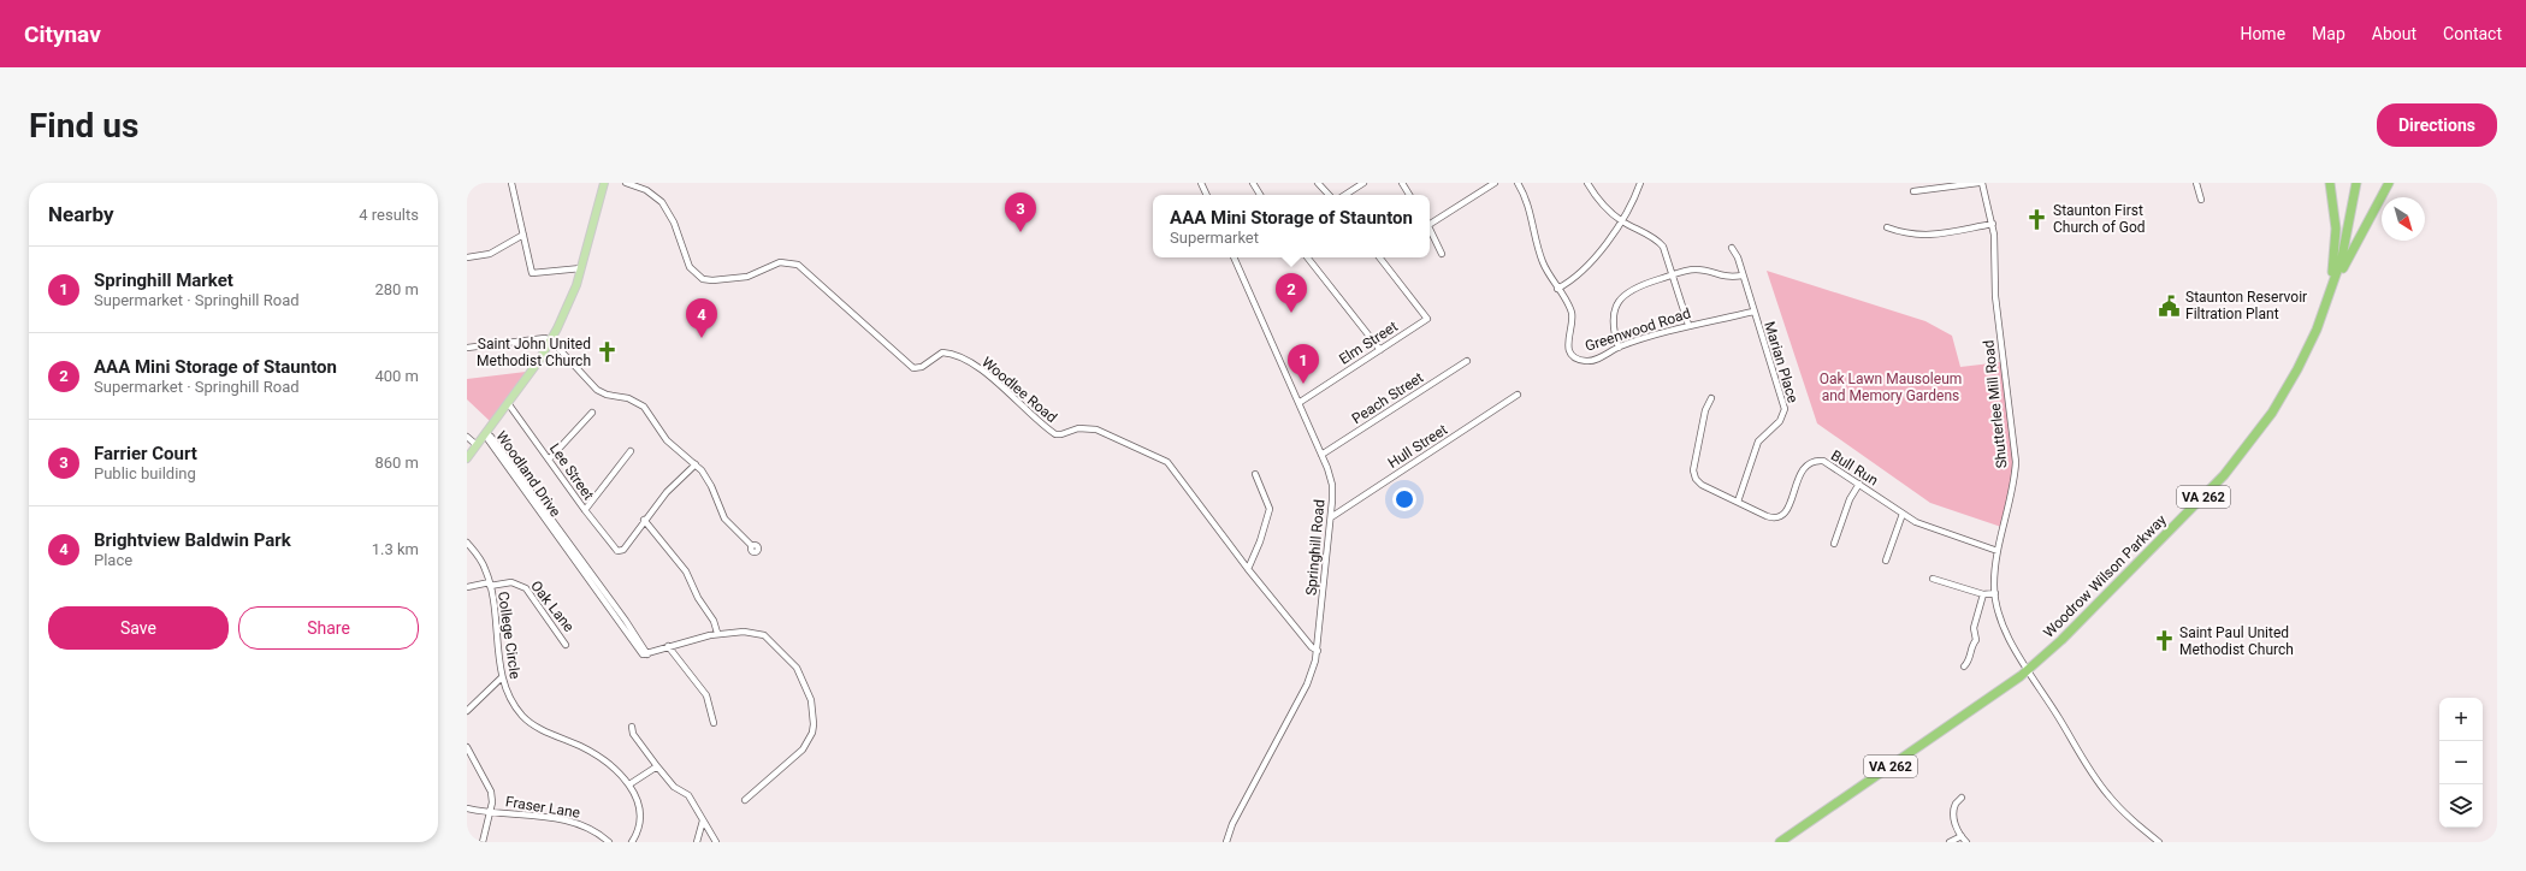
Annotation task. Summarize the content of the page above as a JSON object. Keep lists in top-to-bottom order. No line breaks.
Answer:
{"streets":{"highway":["VA 262","Woodrow Wilson Parkway"],"street":["Greenwood Road","Elm Street","Marian Place","Woodlee Road","Peach Street","Shutterlee Mill Road","Hull Street","Bull Run","Lee Street","Woodland Drive","Springhill Road","Oak Lane","College Circle","Fraser Lane"]},"crossings":[["Greenwood Road","Marian Place"],["Elm Street","Springhill Road"],["Marian Place","Bull Run"],["Woodlee Road","Springhill Road"],["Peach Street","Springhill Road"],["Shutterlee Mill Road","Bull Run"],["Shutterlee Mill Road","Woodrow Wilson Parkway"],["Hull Street","Springhill Road"],["Oak Lane","College Circle"]],"parks":["Oak Lawn Mausoleum and Memory Gardens"],"places":{"church":["Staunton First Church of God","Saint John United Methodist Church","Saint Paul United Methodist Church"],"public building":["Staunton Reservoir Filtration Plant"]},"north":"bottom right","page":{"header":"Citynav","nav":["Home","Map","About","Contact"],"buttons":["Directions",["Save","Share"]],"title":"Find us","heading":["Nearby","4 results"],"pins":["3","2","4","1"],"popup":["AAA Mini Storage of Staunton","Supermarket"],"list":[{"mark":"1","name":"Springhill Market","note":"Supermarket · Springhill Road","value":"280 m"},{"mark":"2","name":"AAA Mini Storage of Staunton","note":"Supermarket · Springhill Road","value":"400 m"},{"mark":"3","name":"Farrier Court","note":"Public building","value":"860 m"},{"mark":"4","name":"Brightview Baldwin Park","note":"Place","value":"1.3 km"}],"map_buttons":["+","−"]}}
